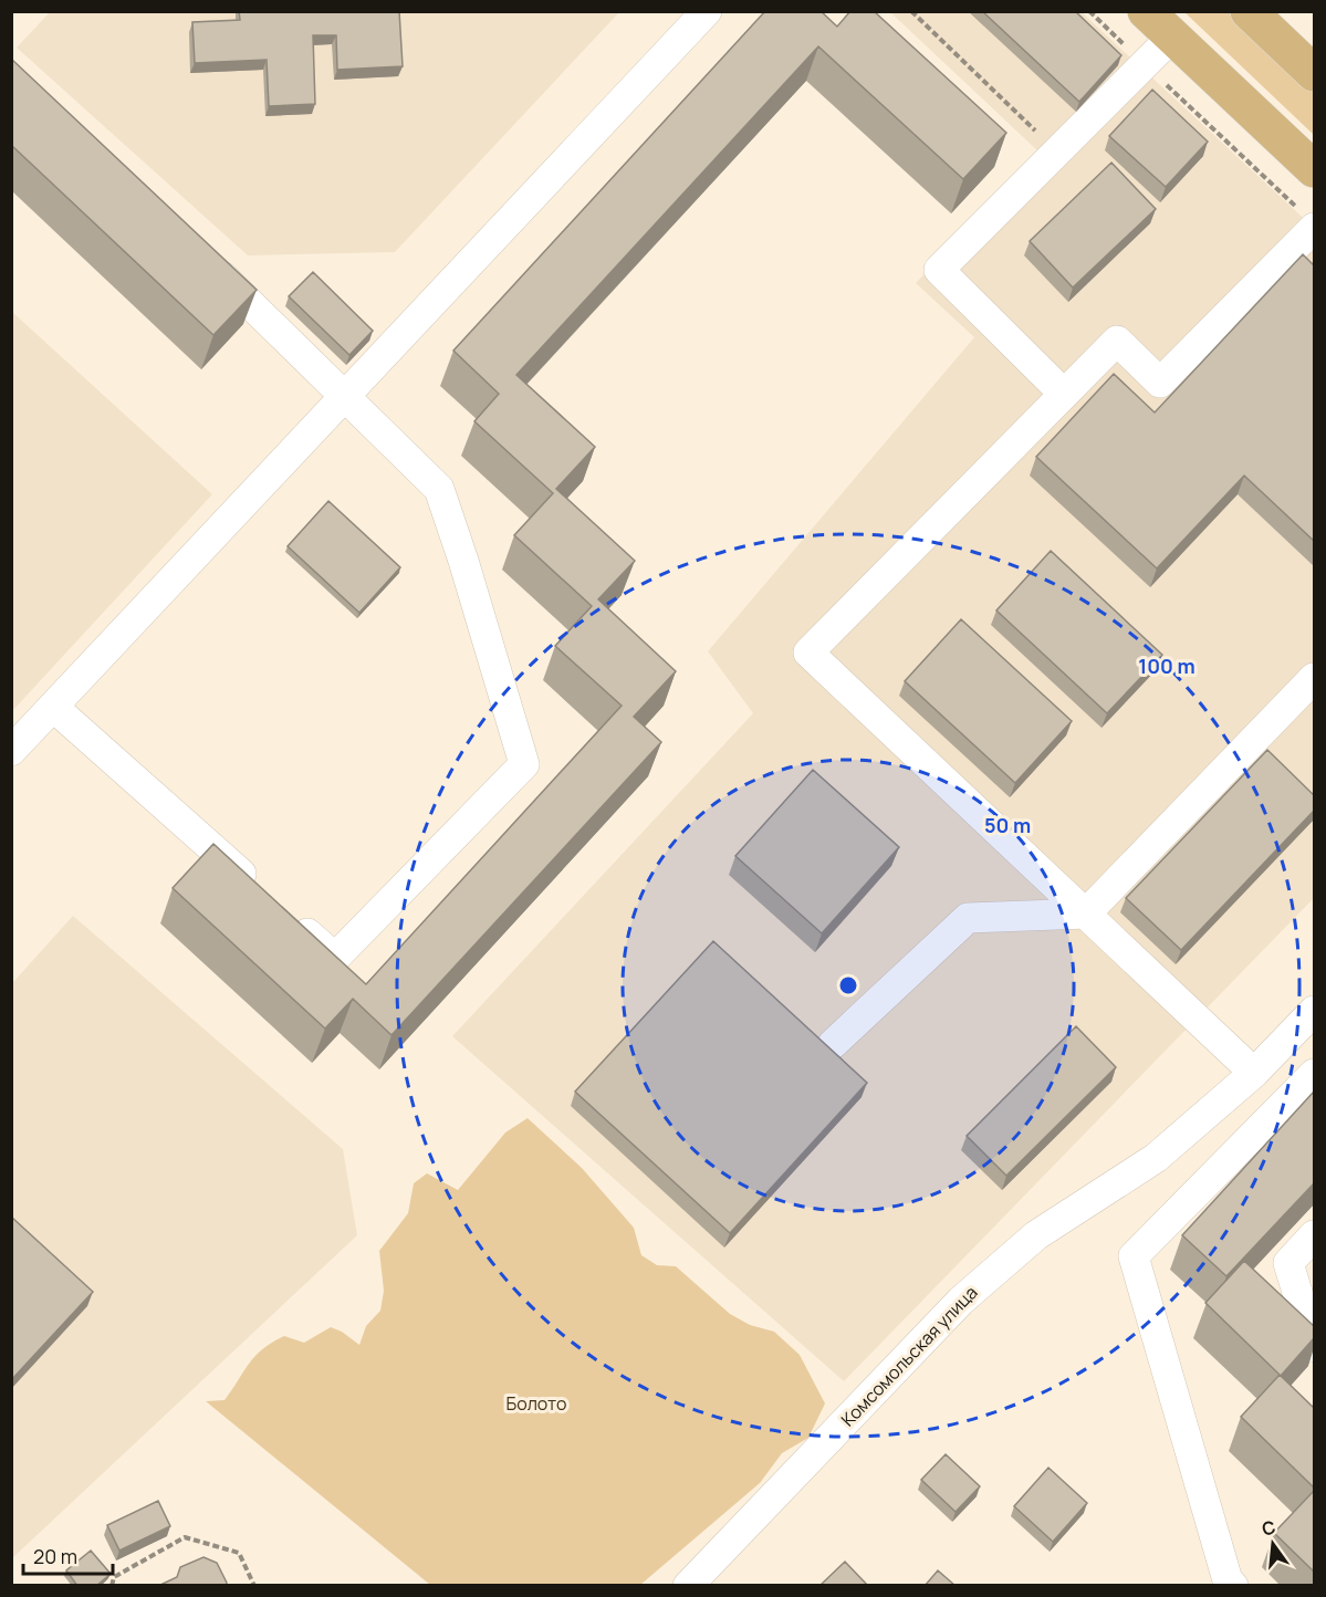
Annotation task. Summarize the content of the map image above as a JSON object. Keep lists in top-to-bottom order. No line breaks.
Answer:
{"streets":{"street":["Комсомольская улица"]},"parks":["Болото"],"scale_bar":"20 m","north":"top","rings":["100 m","50 m"]}
